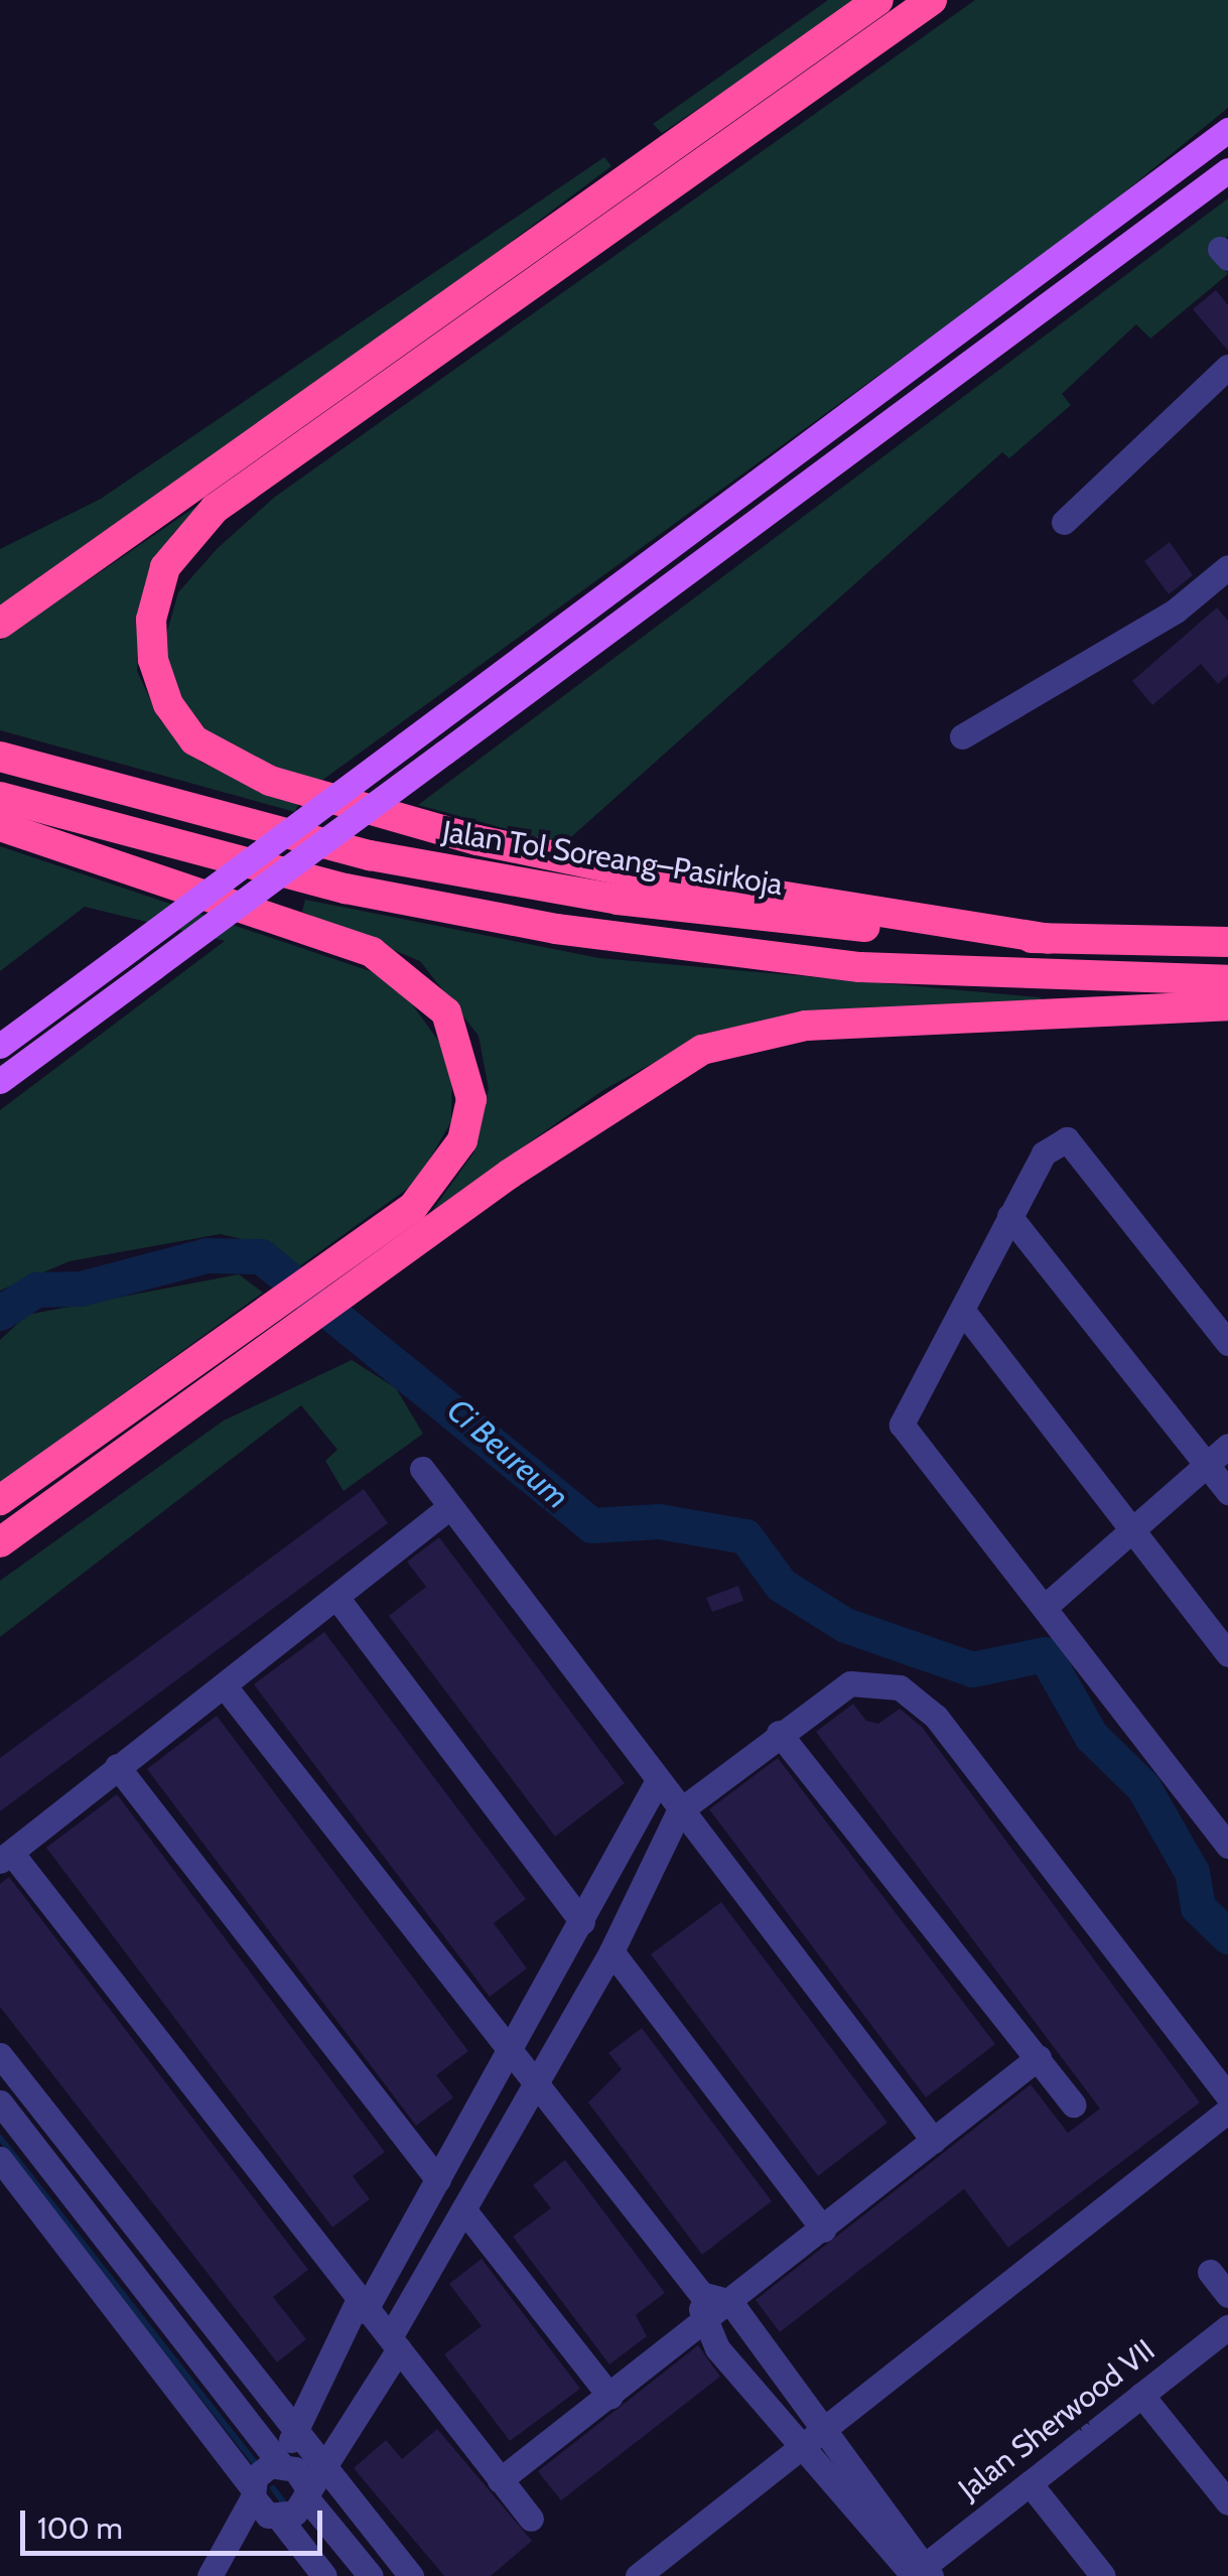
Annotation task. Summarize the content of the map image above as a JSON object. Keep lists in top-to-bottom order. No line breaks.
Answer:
{"streets":{"highway":["Jalan Tol Soreang–Pasirkoja"],"street":["Jalan Sherwood VII"]},"water":["Ci Beureum"],"scale_bar":"100 m"}
